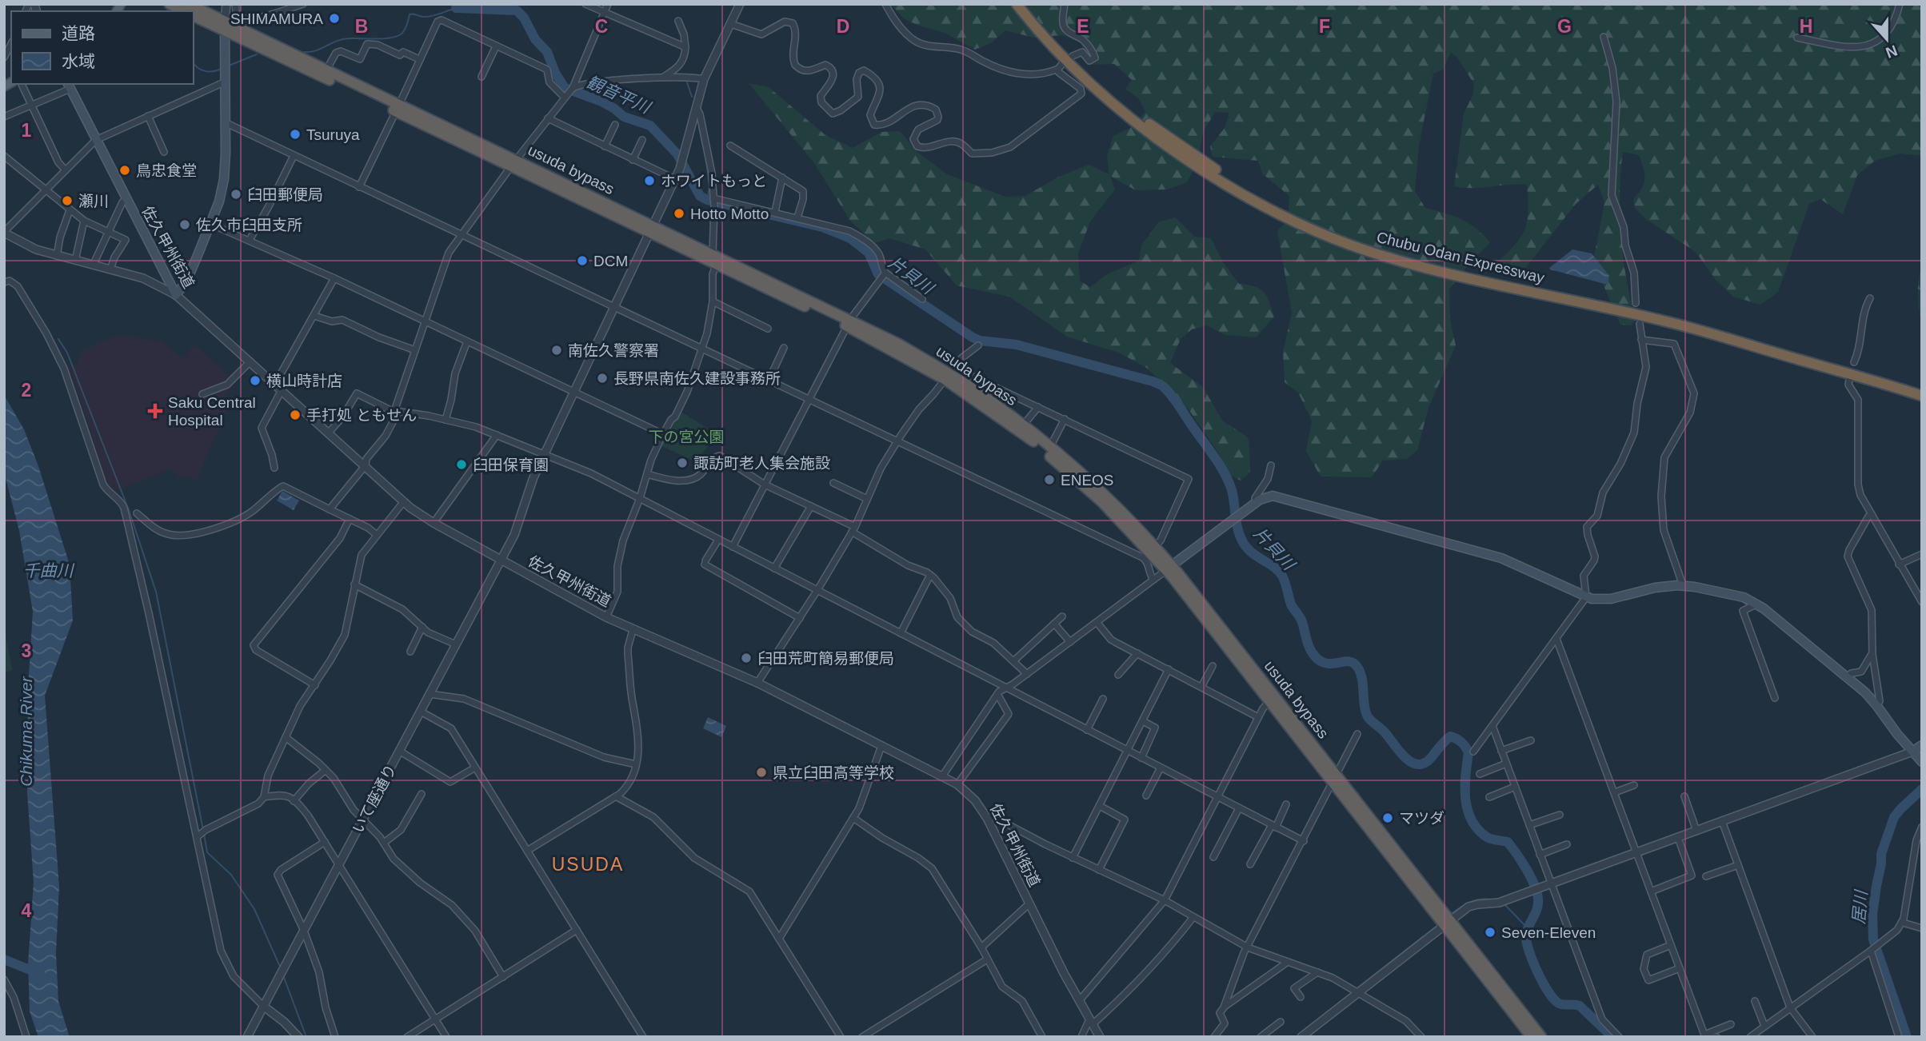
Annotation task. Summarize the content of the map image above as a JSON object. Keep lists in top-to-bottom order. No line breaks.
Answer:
{"streets":{"highway":["usuda bypass","Chubu Odan Expressway"],"main road":["佐久甲州街道"],"street":["いて座通り"]},"crossings":[["usuda bypass","いて座通り"],["佐久甲州街道","いて座通り"]],"districts":["USUDA"],"water":["観音平川","片貝川","千曲川","Chikuma River","居川"],"parks":["下の宮公園"],"places":{"other":["SHIMAMURA","Tsuruya","鳥忠食堂","ホワイトもっと","臼田郵便局","瀬川","Hotto Motto","佐久市臼田支所","DCM","南佐久警察署","長野県南佐久建設事務所","横山時計店","手打処 ともせん","諏訪町老人集会施設","臼田保育園","ENEOS","臼田荒町簡易郵便局","県立臼田高等学校","マツダ","Seven-Eleven"],"health":["Saku Central Hospital"]},"legend":["道路","水域"],"north":"bottom","grid":{"columns":["B","C","D","E","F","G","H"],"rows":["1","2","3","4"]}}
